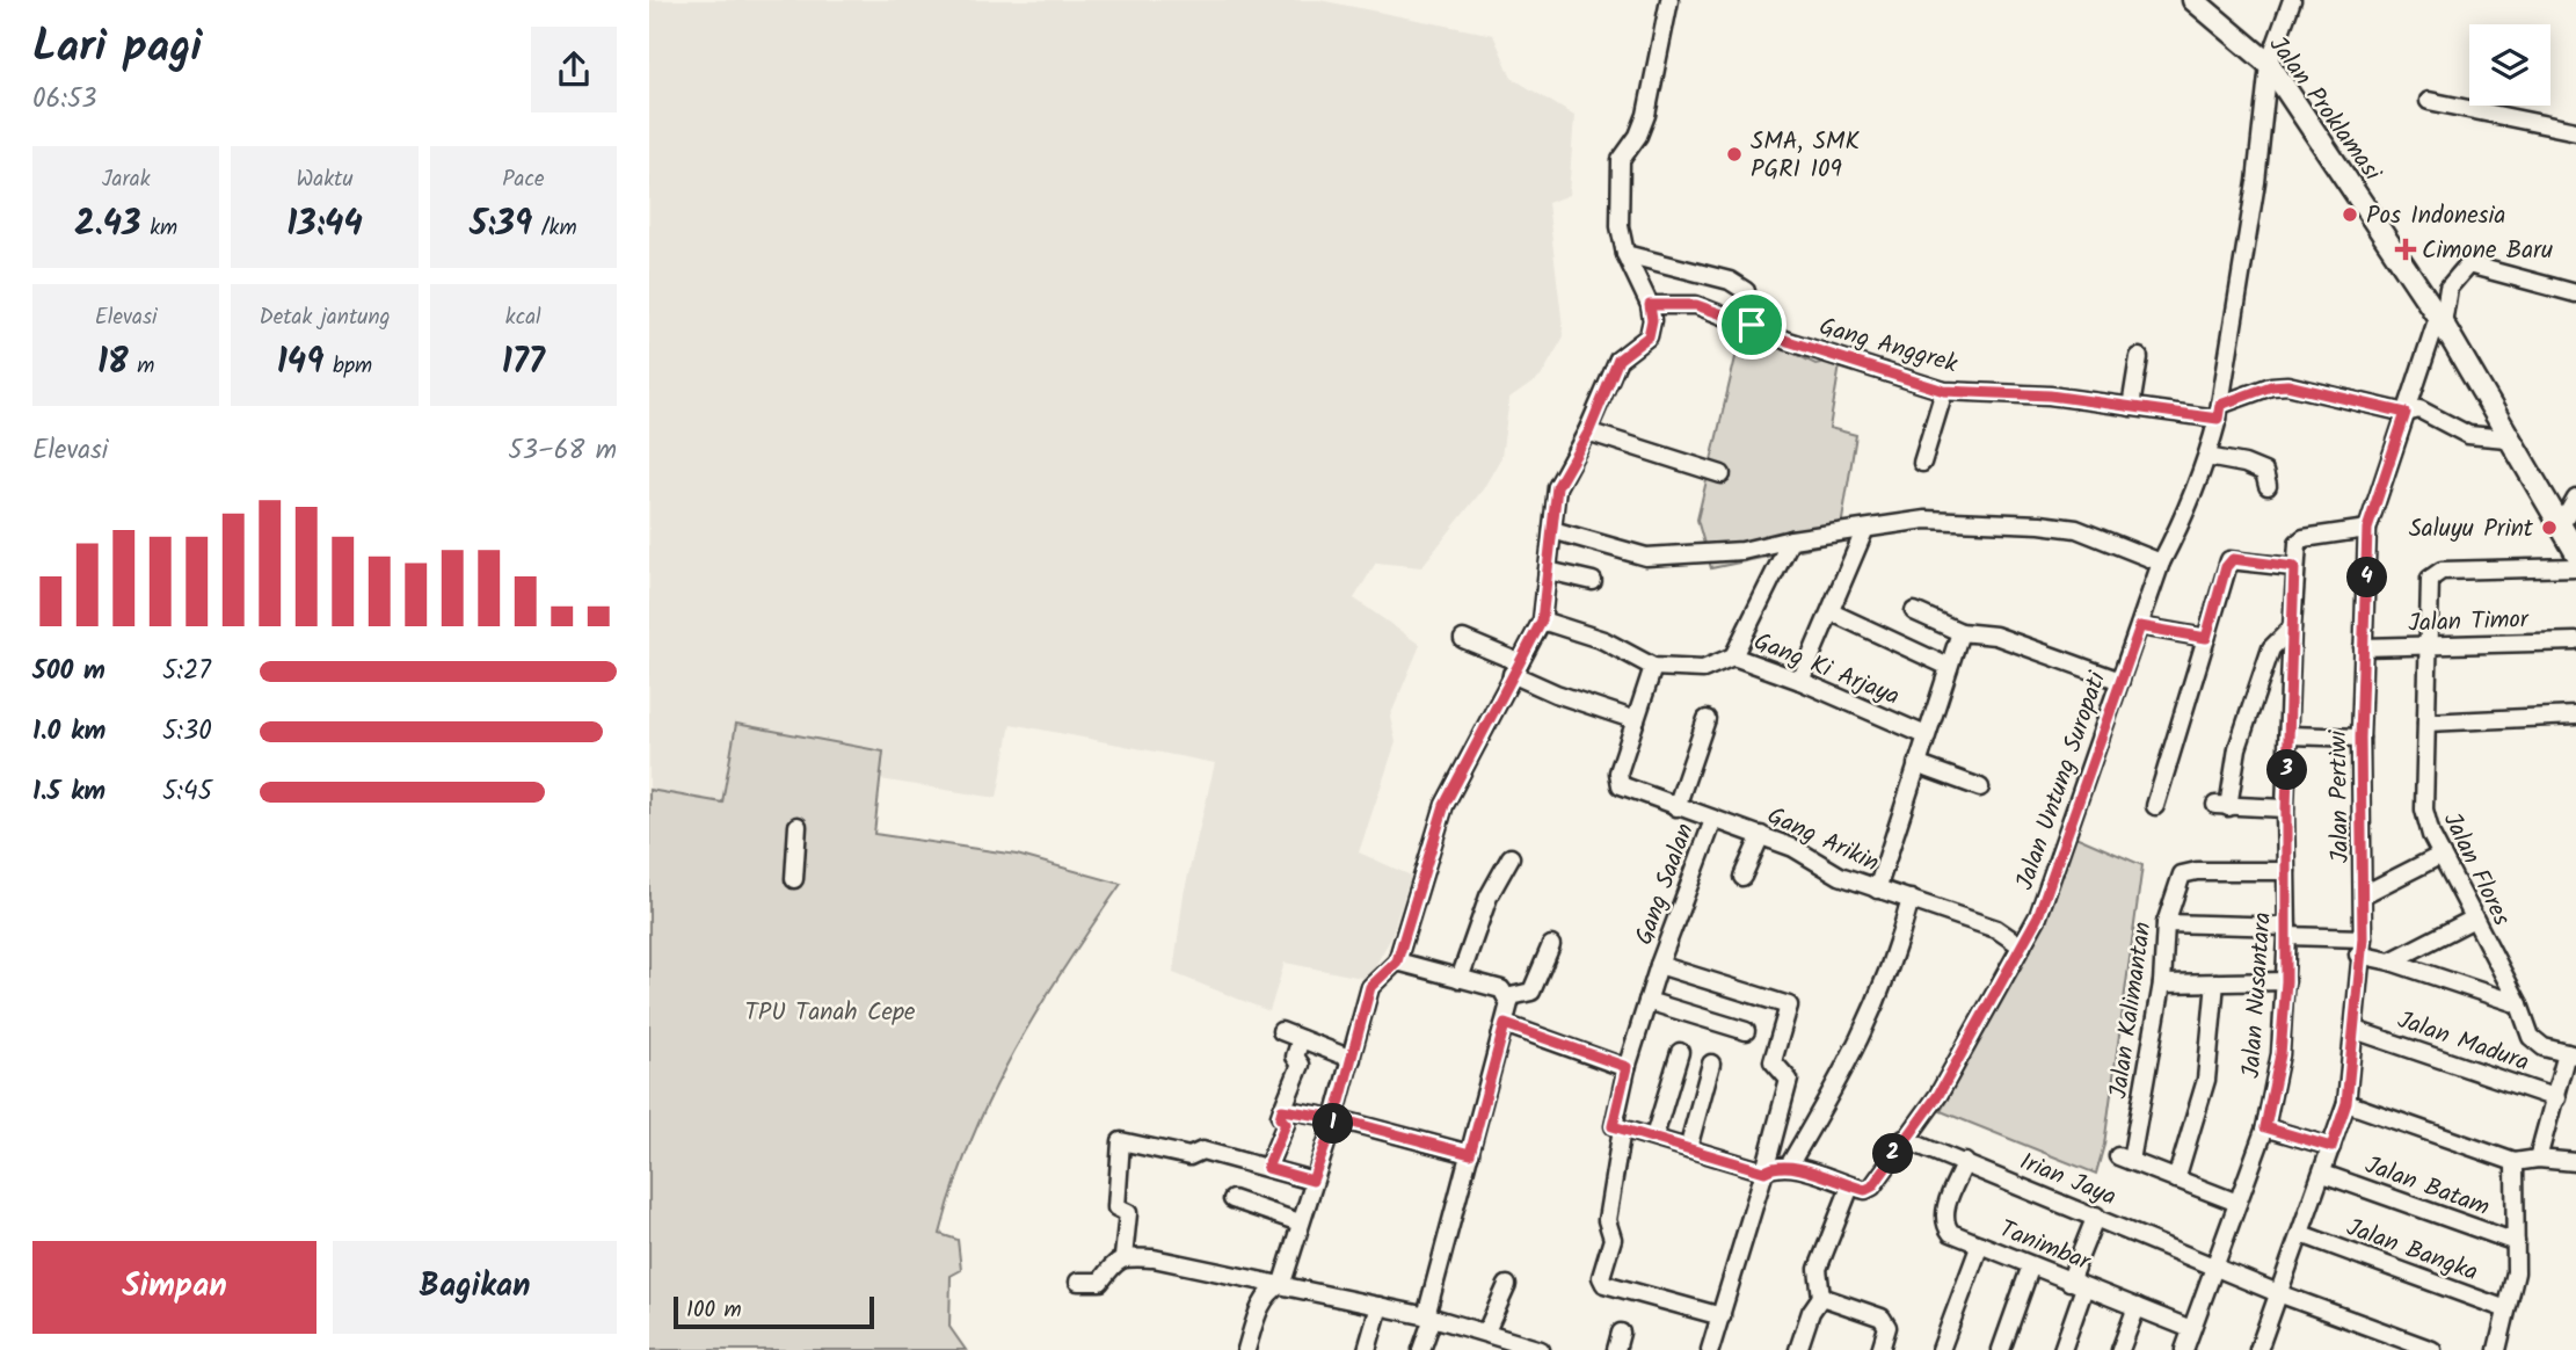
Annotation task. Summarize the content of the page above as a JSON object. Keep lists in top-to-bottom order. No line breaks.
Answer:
{"streets":{"main road":["Jalan Proklamasi"],"street":["Gang Anggrek","Jalan Timor","Gang Ki Arjaya","Jalan Untung Suropati","Jalan Pertiwi","Gang Arikin","Jalan Flores","Gang Saalan","Jalan Nusantara","Jalan Kalimantan","Jalan Madura","Irian Jaya","Jalan Batam","Tanimbar","Jalan Bangka"]},"crossings":[["Jalan Proklamasi","Jalan Untung Suropati"],["Jalan Proklamasi","Jalan Pertiwi"],["Gang Anggrek","Jalan Untung Suropati"],["Jalan Timor","Jalan Pertiwi"],["Jalan Timor","Jalan Flores"],["Jalan Untung Suropati","Gang Arikin"],["Jalan Untung Suropati","Irian Jaya"],["Jalan Pertiwi","Jalan Madura"],["Jalan Pertiwi","Irian Jaya"],["Jalan Pertiwi","Jalan Batam"],["Jalan Pertiwi","Jalan Bangka"],["Gang Arikin","Gang Saalan"],["Jalan Nusantara","Jalan Kalimantan"],["Jalan Nusantara","Irian Jaya"],["Jalan Nusantara","Tanimbar"],["Irian Jaya","Tanimbar"]],"parks":["TPU Tanah Cepe"],"places":{"other":["SMA, SMK PGRI 109","Pos Indonesia","Saluyu Print"],"health":["Cimone Baru"]},"scale_bar":"100 m","page":{"heading":["Lari pagi","06:53"],"stats":[["Jarak","2.43 km"],["Waktu","13:44"],["Pace","5:39 /km"],["Elevasi","18 m"],["Detak jantung","149 bpm"],["kcal","177"]],"chart":["Elevasi","53–68 m"],"pins":["4","3","1","2"],"list":[{"name":"500 m","note":"5:27"},{"name":"1.0 km","note":"5:30"},{"name":"1.5 km","note":"5:45"}],"buttons":["Simpan","Bagikan"],"scale":"100 m"}}
